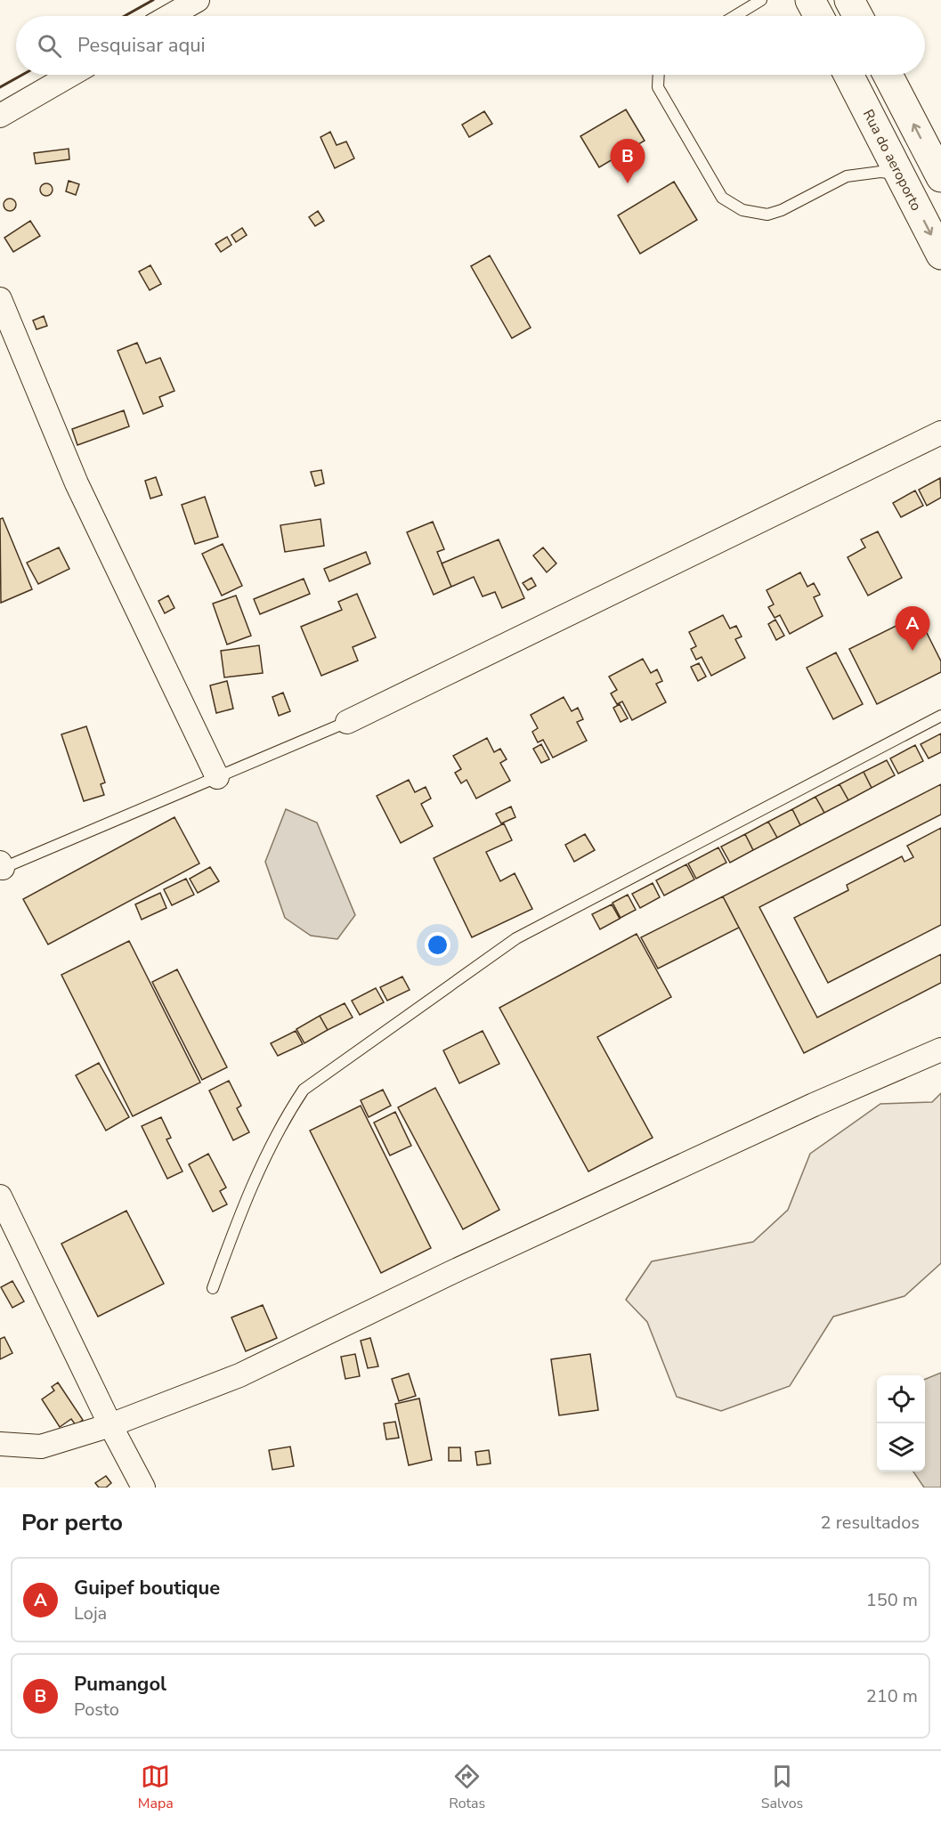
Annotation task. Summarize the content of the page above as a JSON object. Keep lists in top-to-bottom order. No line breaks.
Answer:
{"streets":{"main road":["Rua do aeroporto"]},"one_way":["Rua do aeroporto"],"page":{"search":"Pesquisar aqui","pins":["B","A"],"heading":["Por perto","2 resultados"],"list":[{"mark":"A","name":"Guipef boutique","note":"Loja","value":"150 m"},{"mark":"B","name":"Pumangol","note":"Posto","value":"210 m"}],"nav":["Mapa","Rotas","Salvos"]}}
